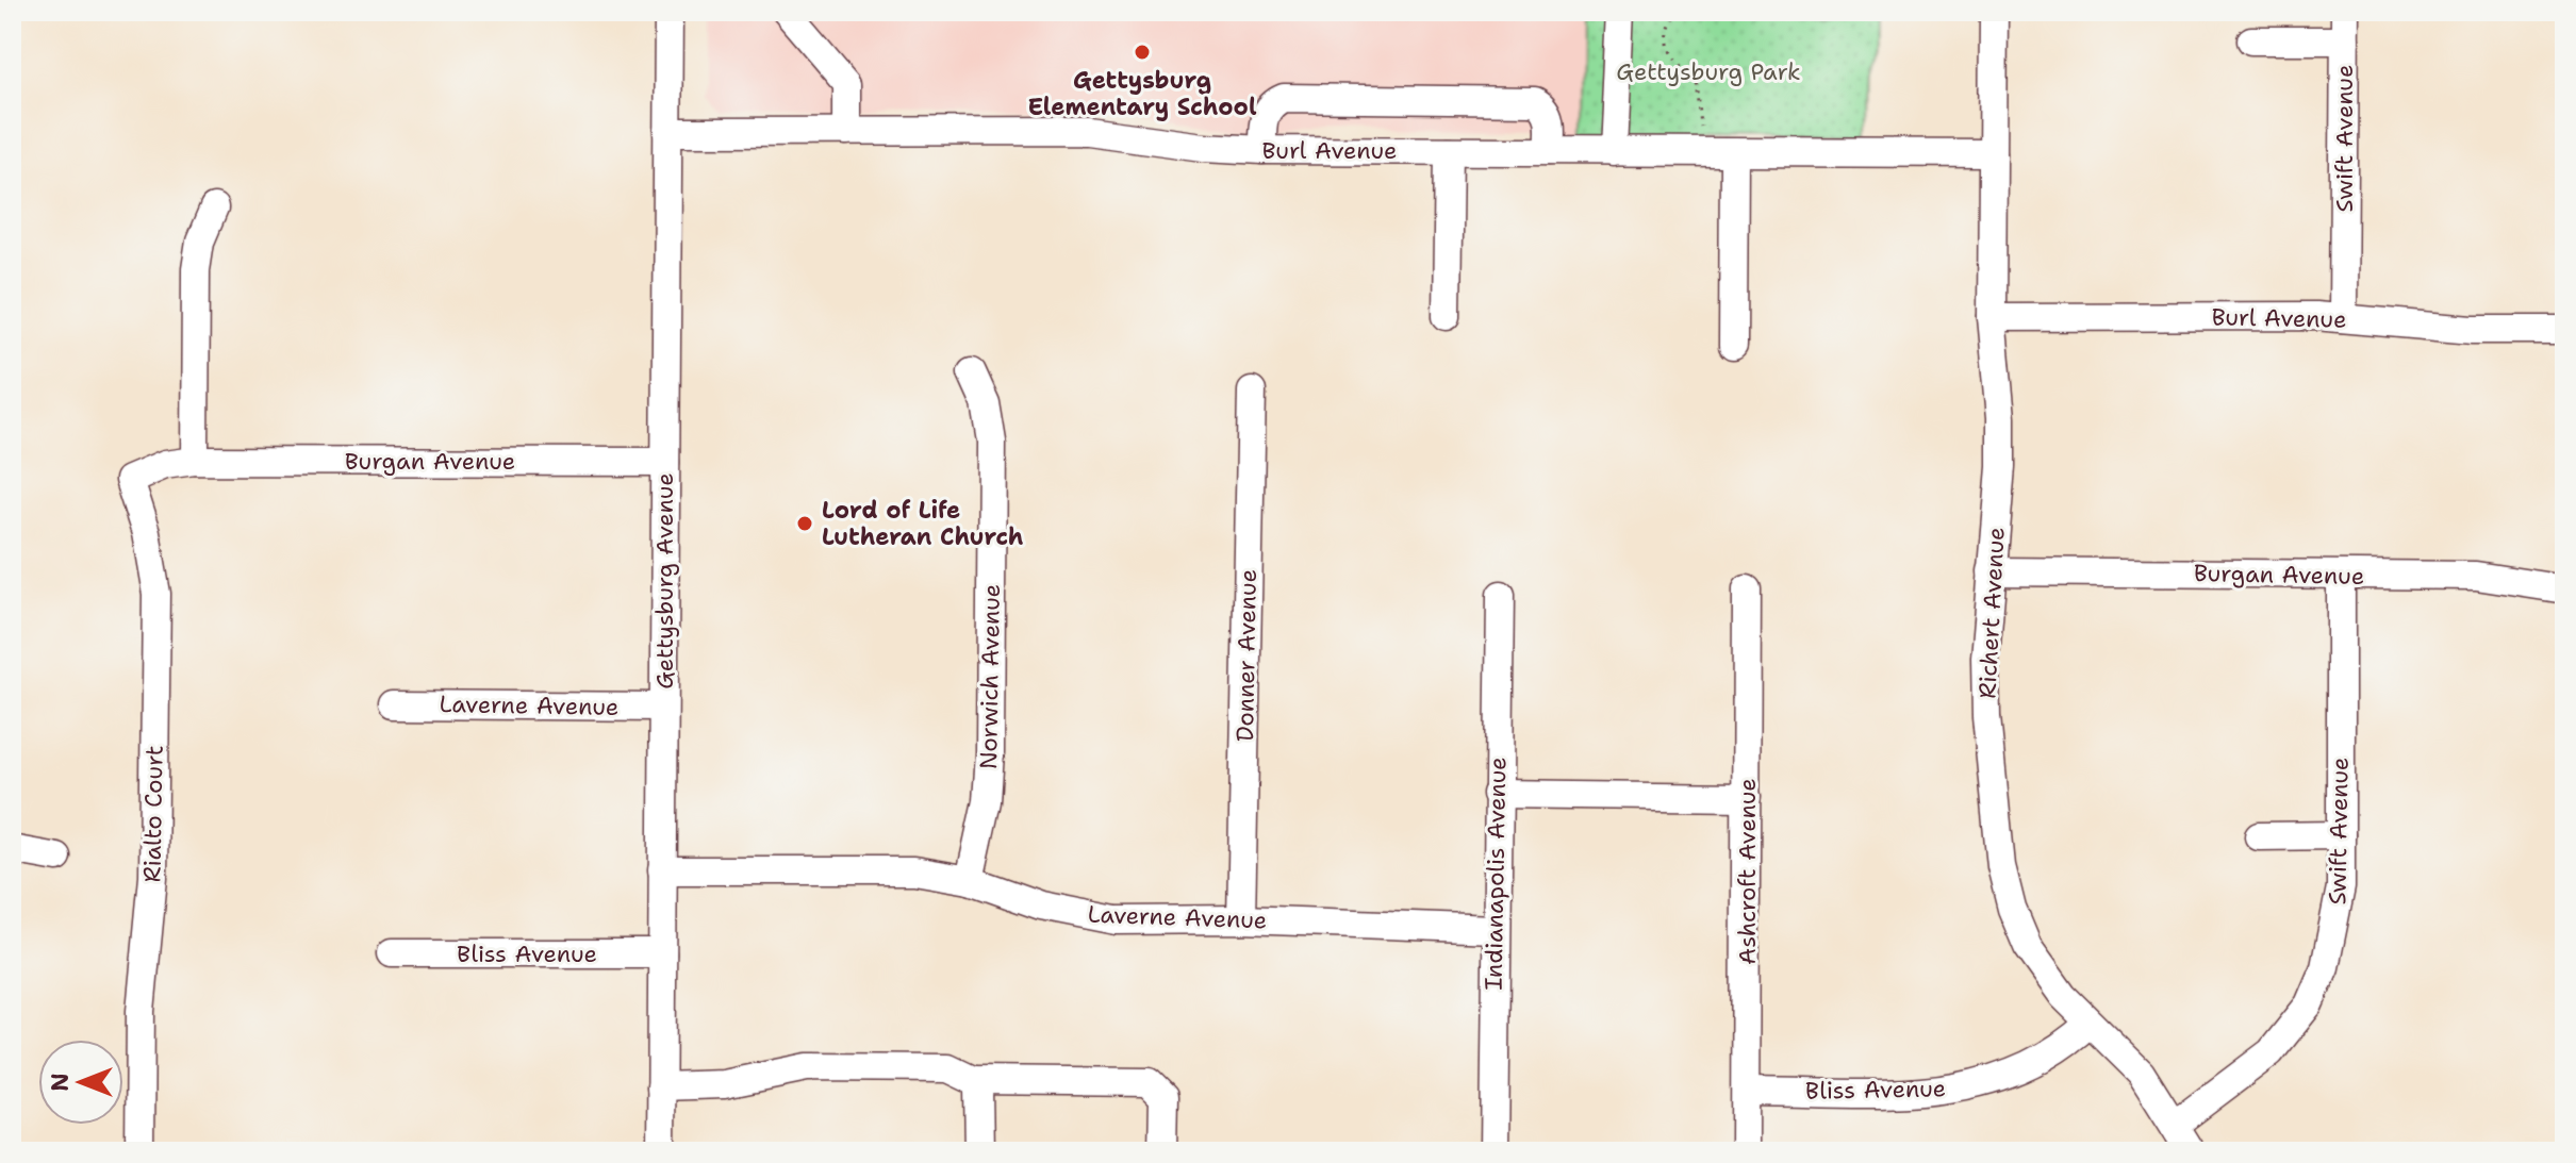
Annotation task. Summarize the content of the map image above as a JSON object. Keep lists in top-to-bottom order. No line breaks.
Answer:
{"streets":{"street":["Swift Avenue","Burl Avenue","Burgan Avenue","Gettysburg Avenue","Richert Avenue","Donner Avenue","Norwich Avenue","Laverne Avenue","Rialto Court","Ashcroft Avenue","Indianapolis Avenue","Bliss Avenue"]},"crossings":[["Swift Avenue","Burl Avenue"],["Swift Avenue","Burgan Avenue"],["Swift Avenue","Richert Avenue"],["Burl Avenue","Gettysburg Avenue"],["Burl Avenue","Richert Avenue"],["Burgan Avenue","Gettysburg Avenue"],["Burgan Avenue","Richert Avenue"],["Burgan Avenue","Rialto Court"],["Gettysburg Avenue","Laverne Avenue"],["Gettysburg Avenue","Bliss Avenue"],["Richert Avenue","Bliss Avenue"],["Donner Avenue","Laverne Avenue"],["Norwich Avenue","Laverne Avenue"],["Laverne Avenue","Indianapolis Avenue"],["Ashcroft Avenue","Bliss Avenue"]],"parks":["Gettysburg Park"],"places":["Gettysburg Elementary School","Lord of Life Lutheran Church"],"north":"left"}
